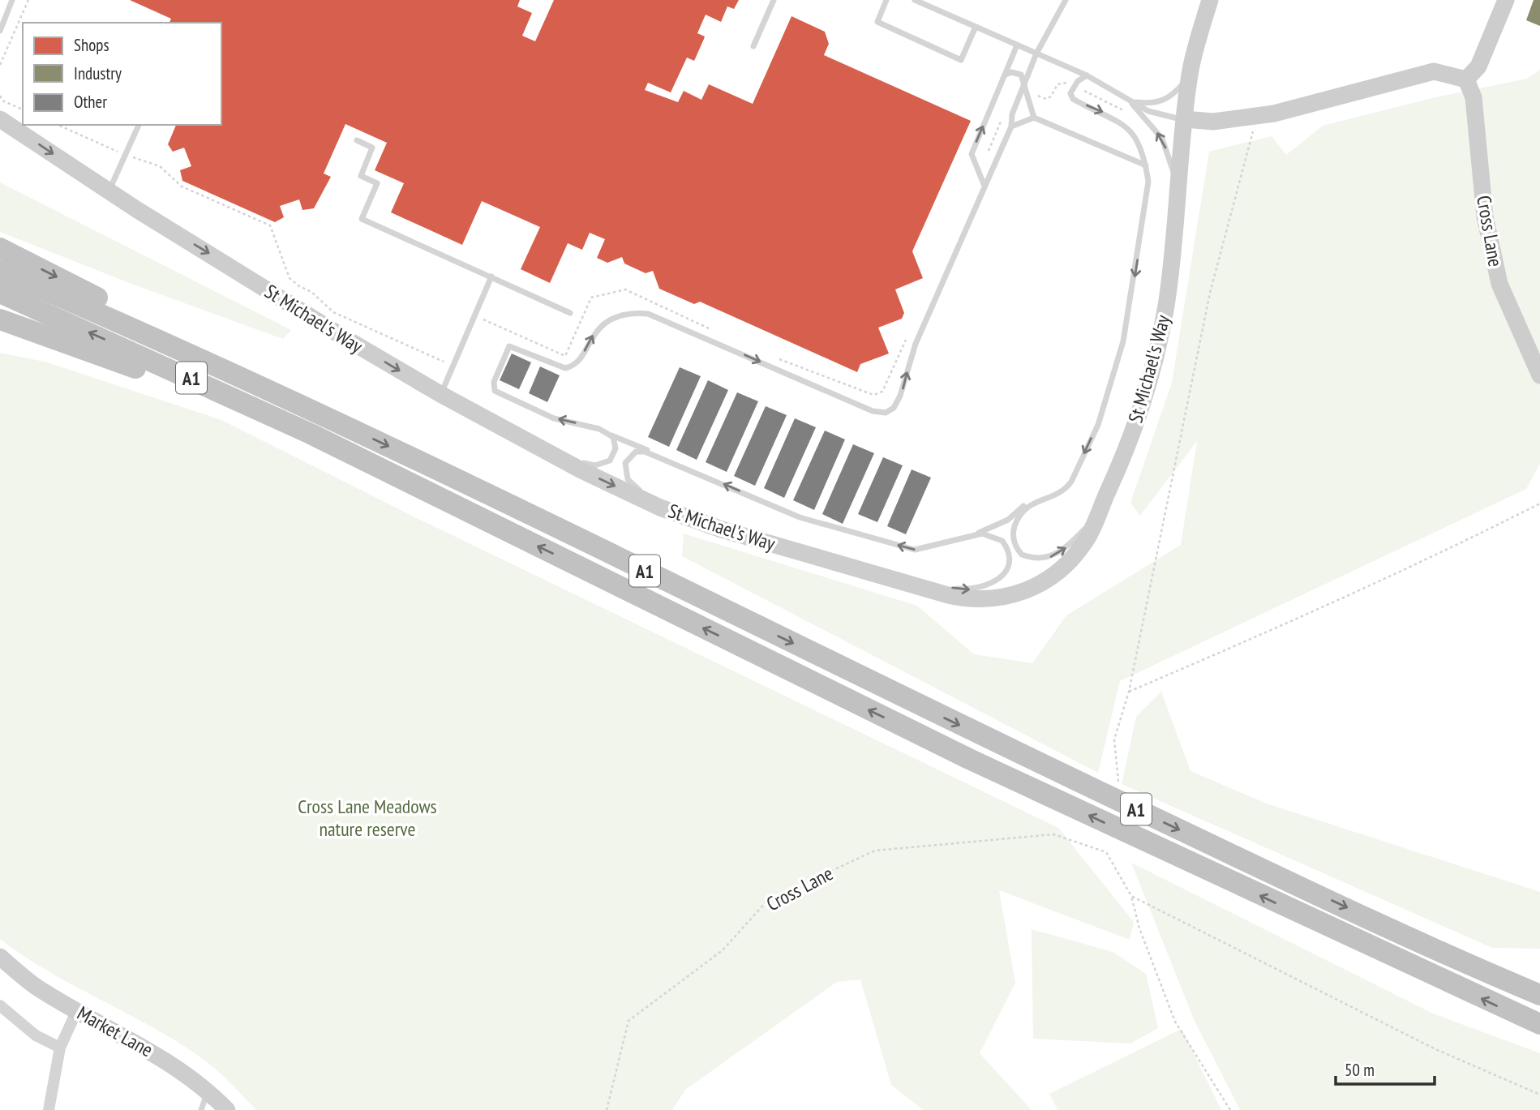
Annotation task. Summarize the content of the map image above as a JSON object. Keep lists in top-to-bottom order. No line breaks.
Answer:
{"streets":{"highway":["A1"],"street":["Cross Lane","St Michael's Way","Market Lane"]},"one_way":["St Michael's Way"],"parks":["Cross Lane Meadows nature reserve"],"legend":["Shops","Industry","Other"],"scale_bar":"50 m"}
